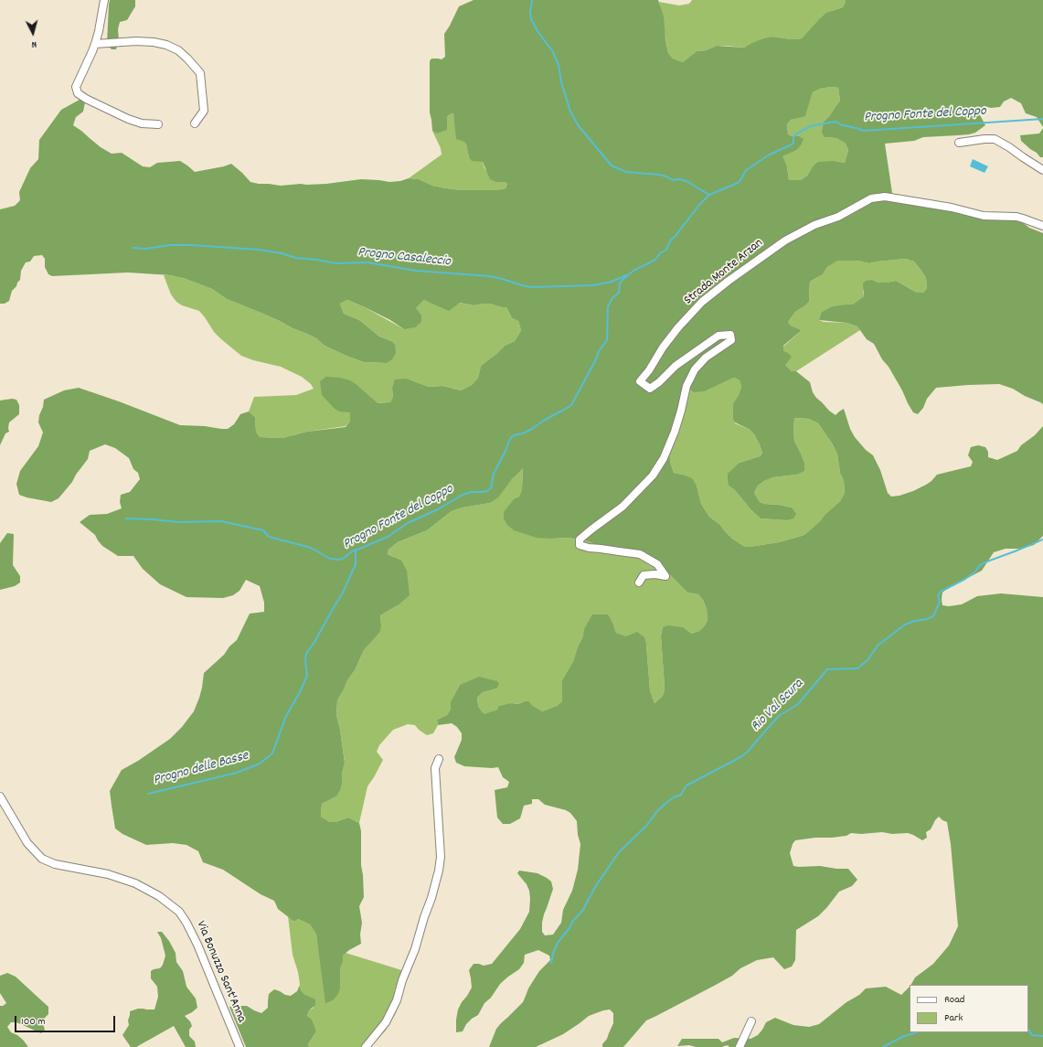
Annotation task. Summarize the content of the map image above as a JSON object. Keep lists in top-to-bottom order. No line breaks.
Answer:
{"streets":{"street":["Strada Monte Arzan","Via Bonuzzo Sant'Anna"]},"water":["Progno Fonte del Coppo","Progno Casaleccio","Rio Val Scura","Progno delle Basse"],"legend":["Road","Park"],"scale_bar":"100 m","north":"bottom"}
